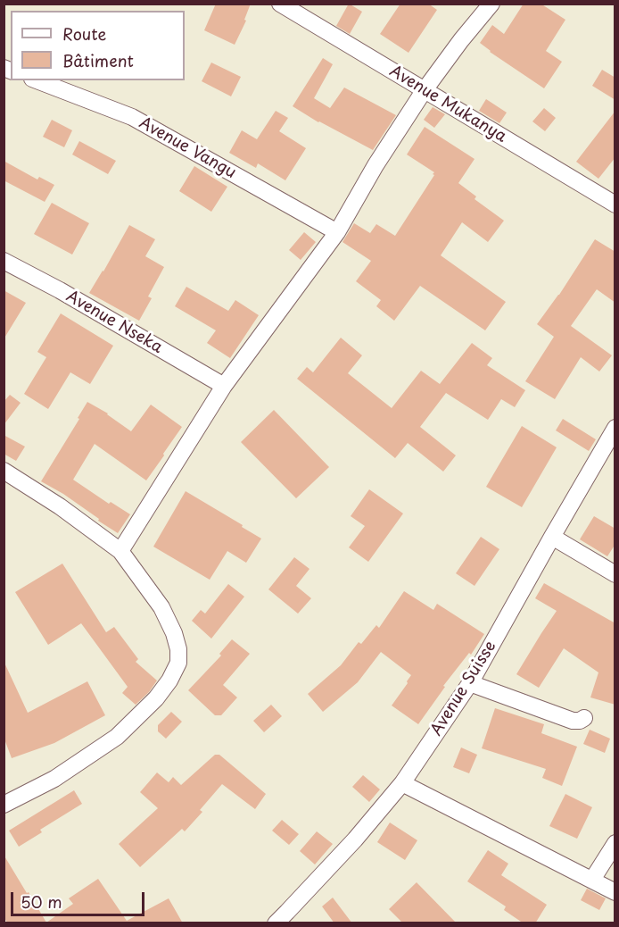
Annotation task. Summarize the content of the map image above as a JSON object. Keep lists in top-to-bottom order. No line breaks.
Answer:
{"streets":{"street":["Avenue Mukanya","Avenue Vangu","Avenue Nseka","Avenue Suisse"]},"legend":["Route","Bâtiment"],"scale_bar":"50 m"}
